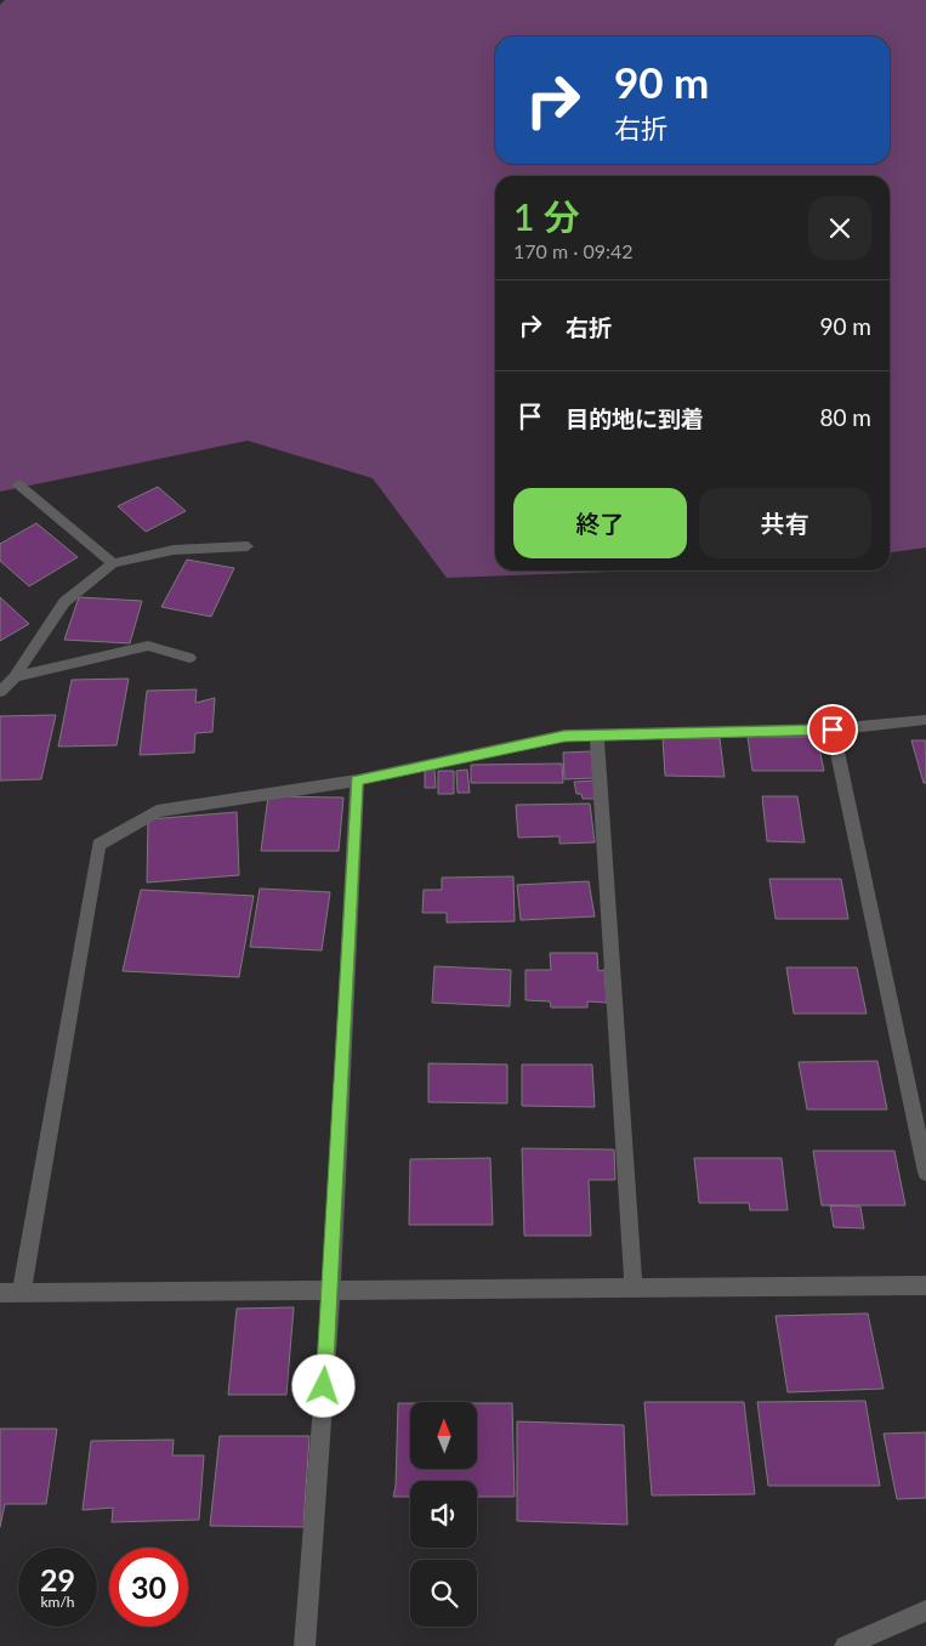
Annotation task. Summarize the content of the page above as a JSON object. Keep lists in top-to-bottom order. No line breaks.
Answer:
{"north":"top","page":{"turn":["90 m","右折"],"heading":["1 分","170 m · 09:42"],"list":[{"name":"右折","value":"90 m"},{"name":"目的地に到着","value":"80 m"}],"buttons":["終了","共有"],"speed":"29 km/h","limit":"30"}}
